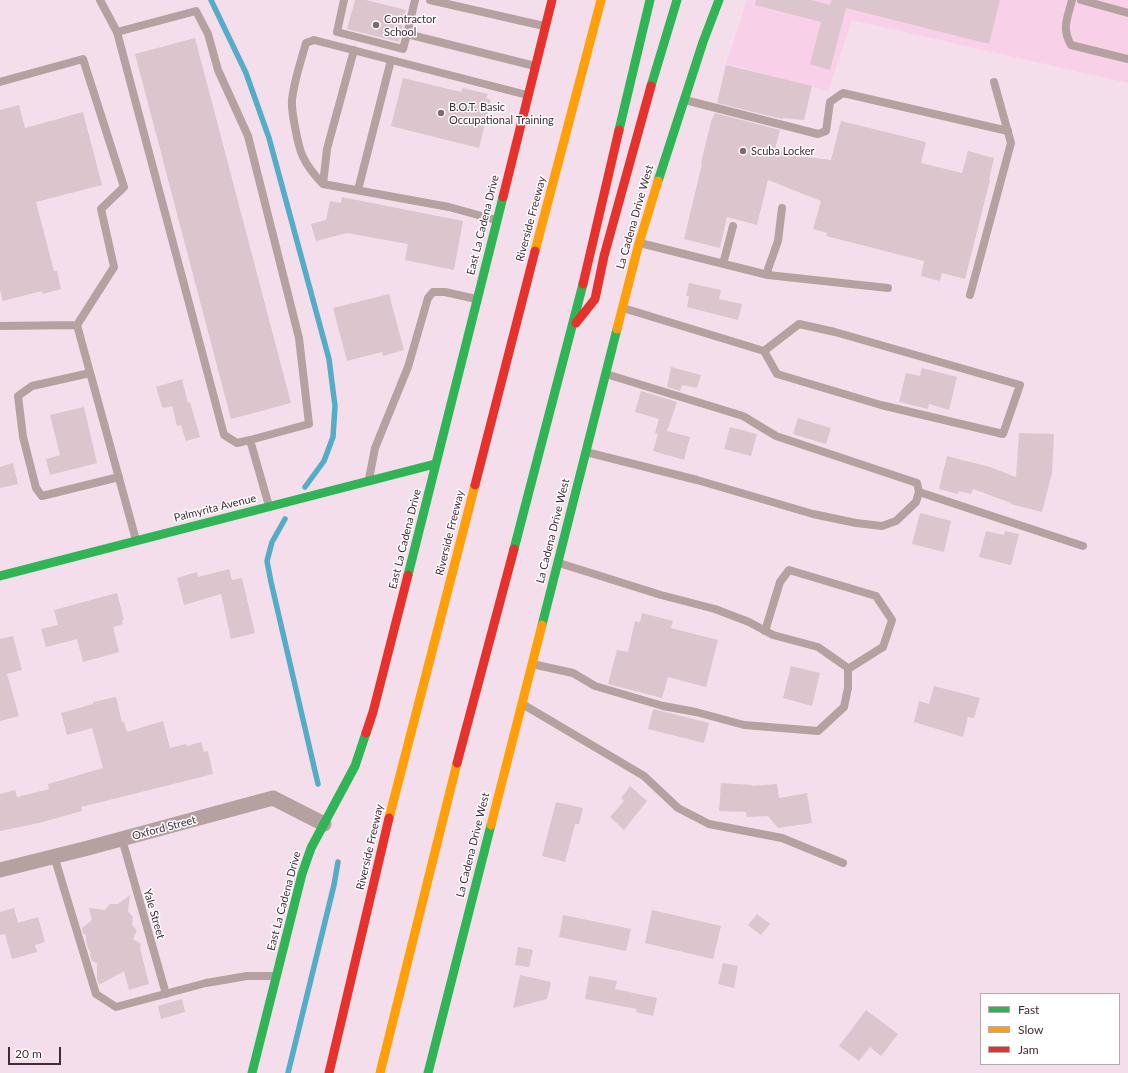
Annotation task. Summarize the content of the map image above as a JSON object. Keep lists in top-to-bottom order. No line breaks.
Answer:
{"streets":{"main road":["La Cadena Drive West","Riverside Freeway","East La Cadena Drive","Palmyrita Avenue"],"street":["Oxford Street"],"lane":["Yale Street"]},"crossings":[["East La Cadena Drive","Palmyrita Avenue"],["East La Cadena Drive","Oxford Street"],["Oxford Street","Yale Street"]],"places":["Contractor School","B.O.T. Basic Occupational Training","Scuba Locker"],"legend":["Fast","Slow","Jam"],"scale_bar":"20 m"}
